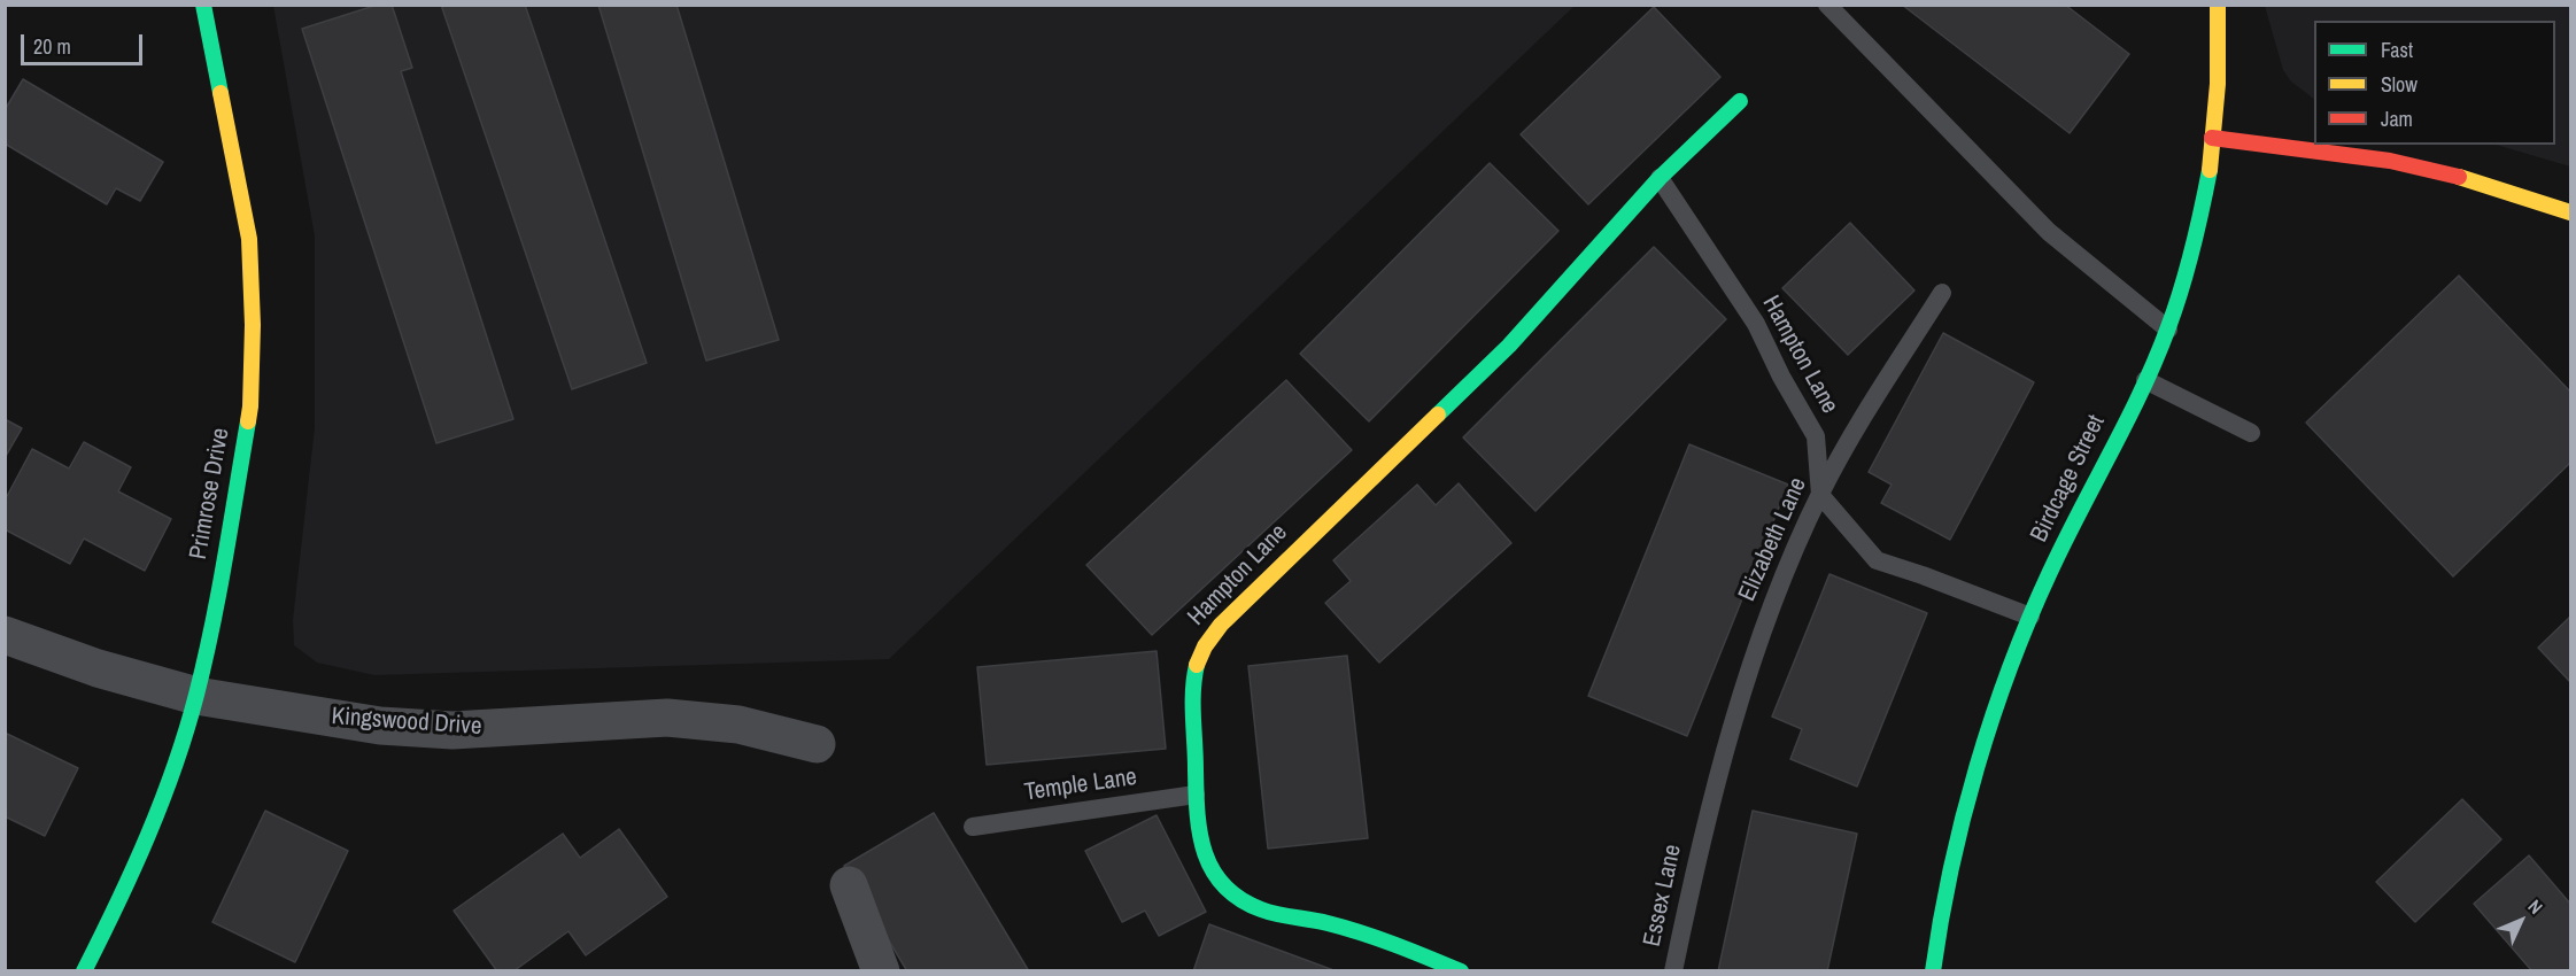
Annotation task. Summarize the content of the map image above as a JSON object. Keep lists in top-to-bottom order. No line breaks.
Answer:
{"streets":{"street":["Hampton Lane","Birdcage Street","Primrose Drive","Kingswood Drive"],"lane":["Elizabeth Lane","Temple Lane","Essex Lane"]},"crossings":[["Hampton Lane","Elizabeth Lane"],["Hampton Lane","Temple Lane"],["Primrose Drive","Kingswood Drive"],["Elizabeth Lane","Essex Lane"]],"legend":["Fast","Slow","Jam"],"scale_bar":"20 m","north":"top right"}
